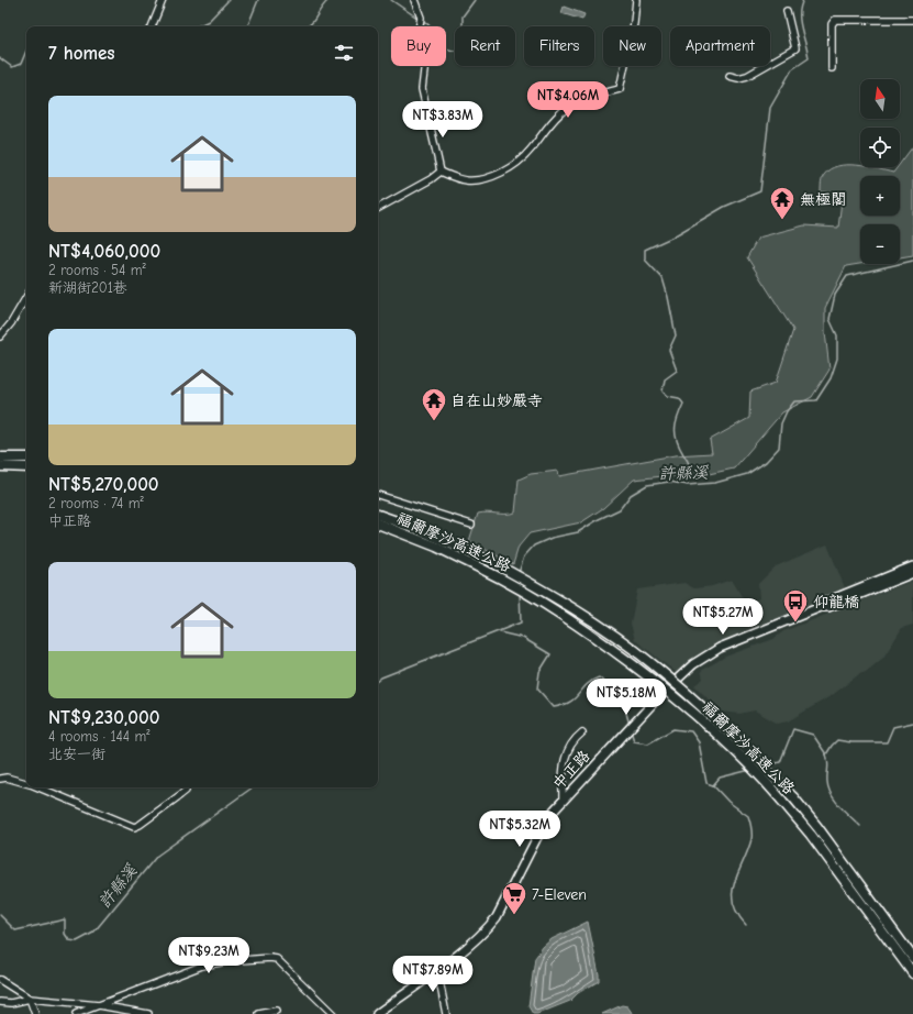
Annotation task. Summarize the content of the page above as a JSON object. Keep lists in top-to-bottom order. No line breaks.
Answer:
{"streets":{"highway":["福爾摩沙高速公路"],"main road":["中正路"]},"water":["許縣溪"],"places":{"temple":["無極閣","自在山妙嚴寺"],"bus stop":["仰龍橋"],"supermarket":["7-Eleven"]},"north":"top","page":{"chip":["Buy","Rent","Filters","New","Apartment"],"heading":"7 homes","map_buttons":["+","−"],"list":[{"name":"NT$4,060,000","note":"2 rooms · 54 m² · 新湖街201巷"},{"name":"NT$5,270,000","note":"2 rooms · 74 m² · 中正路"},{"name":"NT$9,230,000","note":"4 rooms · 144 m² · 北安一街"}],"price":["NT$4.06M","NT$3.83M","NT$5.27M","NT$5.18M","NT$5.32M","NT$9.23M","NT$7.89M"]}}
